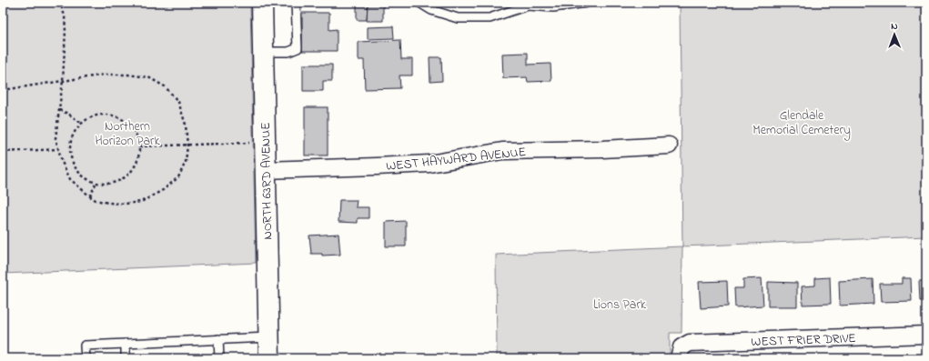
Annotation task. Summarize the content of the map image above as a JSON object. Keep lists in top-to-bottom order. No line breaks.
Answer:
{"streets":{"street":["WEST HAYWARD AVENUE","NORTH 63RD AVENUE","WEST FRIER DRIVE"]},"crossings":[["WEST HAYWARD AVENUE","NORTH 63RD AVENUE"]],"parks":["Glendale Memorial Cemetery","Northern Horizon Park","Lions Park"],"north":"top"}
